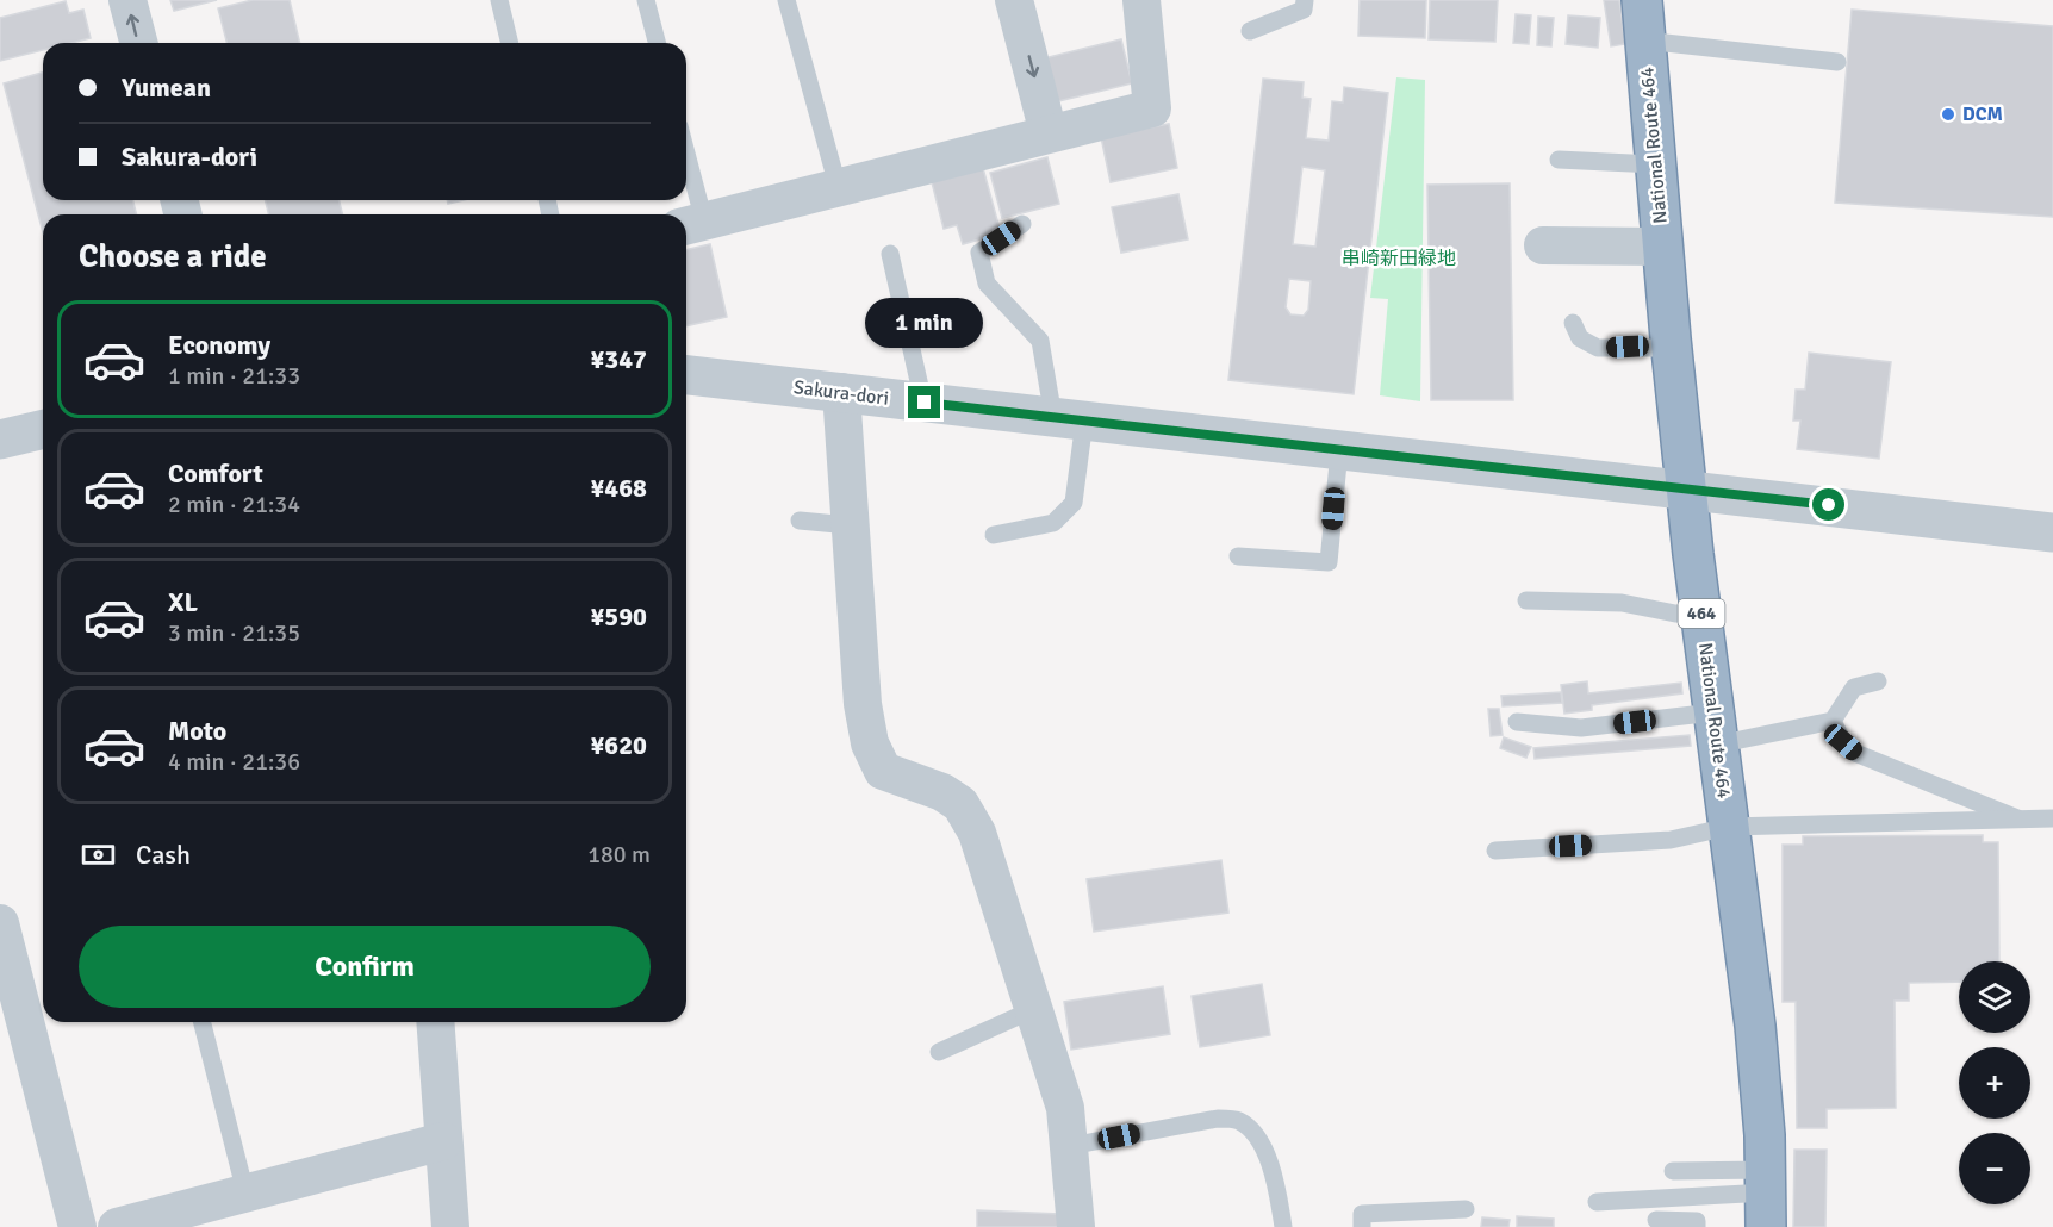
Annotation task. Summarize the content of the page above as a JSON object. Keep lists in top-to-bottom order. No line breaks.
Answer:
{"streets":{"highway":["National Route 464","464"],"street":["Sakura-dori"]},"crossings":[["National Route 464","Sakura-dori"]],"parks":["串崎新田緑地"],"places":["DCM"],"page":{"banner":["Yumean","Sakura-dori"],"heading":"Choose a ride","bubble":"1 min","list":[{"name":"Economy","note":"1 min · 21:33","value":"¥347"},{"name":"Comfort","note":"2 min · 21:34","value":"¥468"},{"name":"XL","note":"3 min · 21:35","value":"¥590"},{"name":"Moto","note":"4 min · 21:36","value":"¥620"}],"pay":["Cash","180 m"],"buttons":"Confirm","map_buttons":["+","−"]}}
